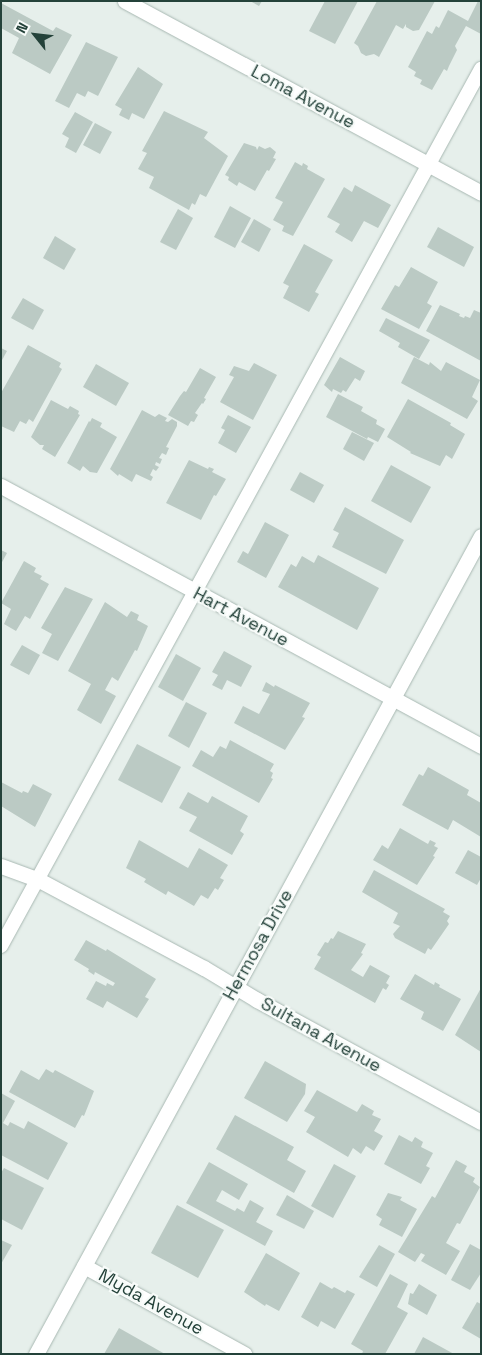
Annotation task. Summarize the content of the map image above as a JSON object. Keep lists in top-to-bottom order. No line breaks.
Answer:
{"streets":{"street":["Loma Avenue","Hart Avenue","Hermosa Drive","Sultana Avenue","Myda Avenue"]},"crossings":[["Hart Avenue","Hermosa Drive"],["Hermosa Drive","Sultana Avenue"],["Hermosa Drive","Myda Avenue"]],"north":"top left"}
